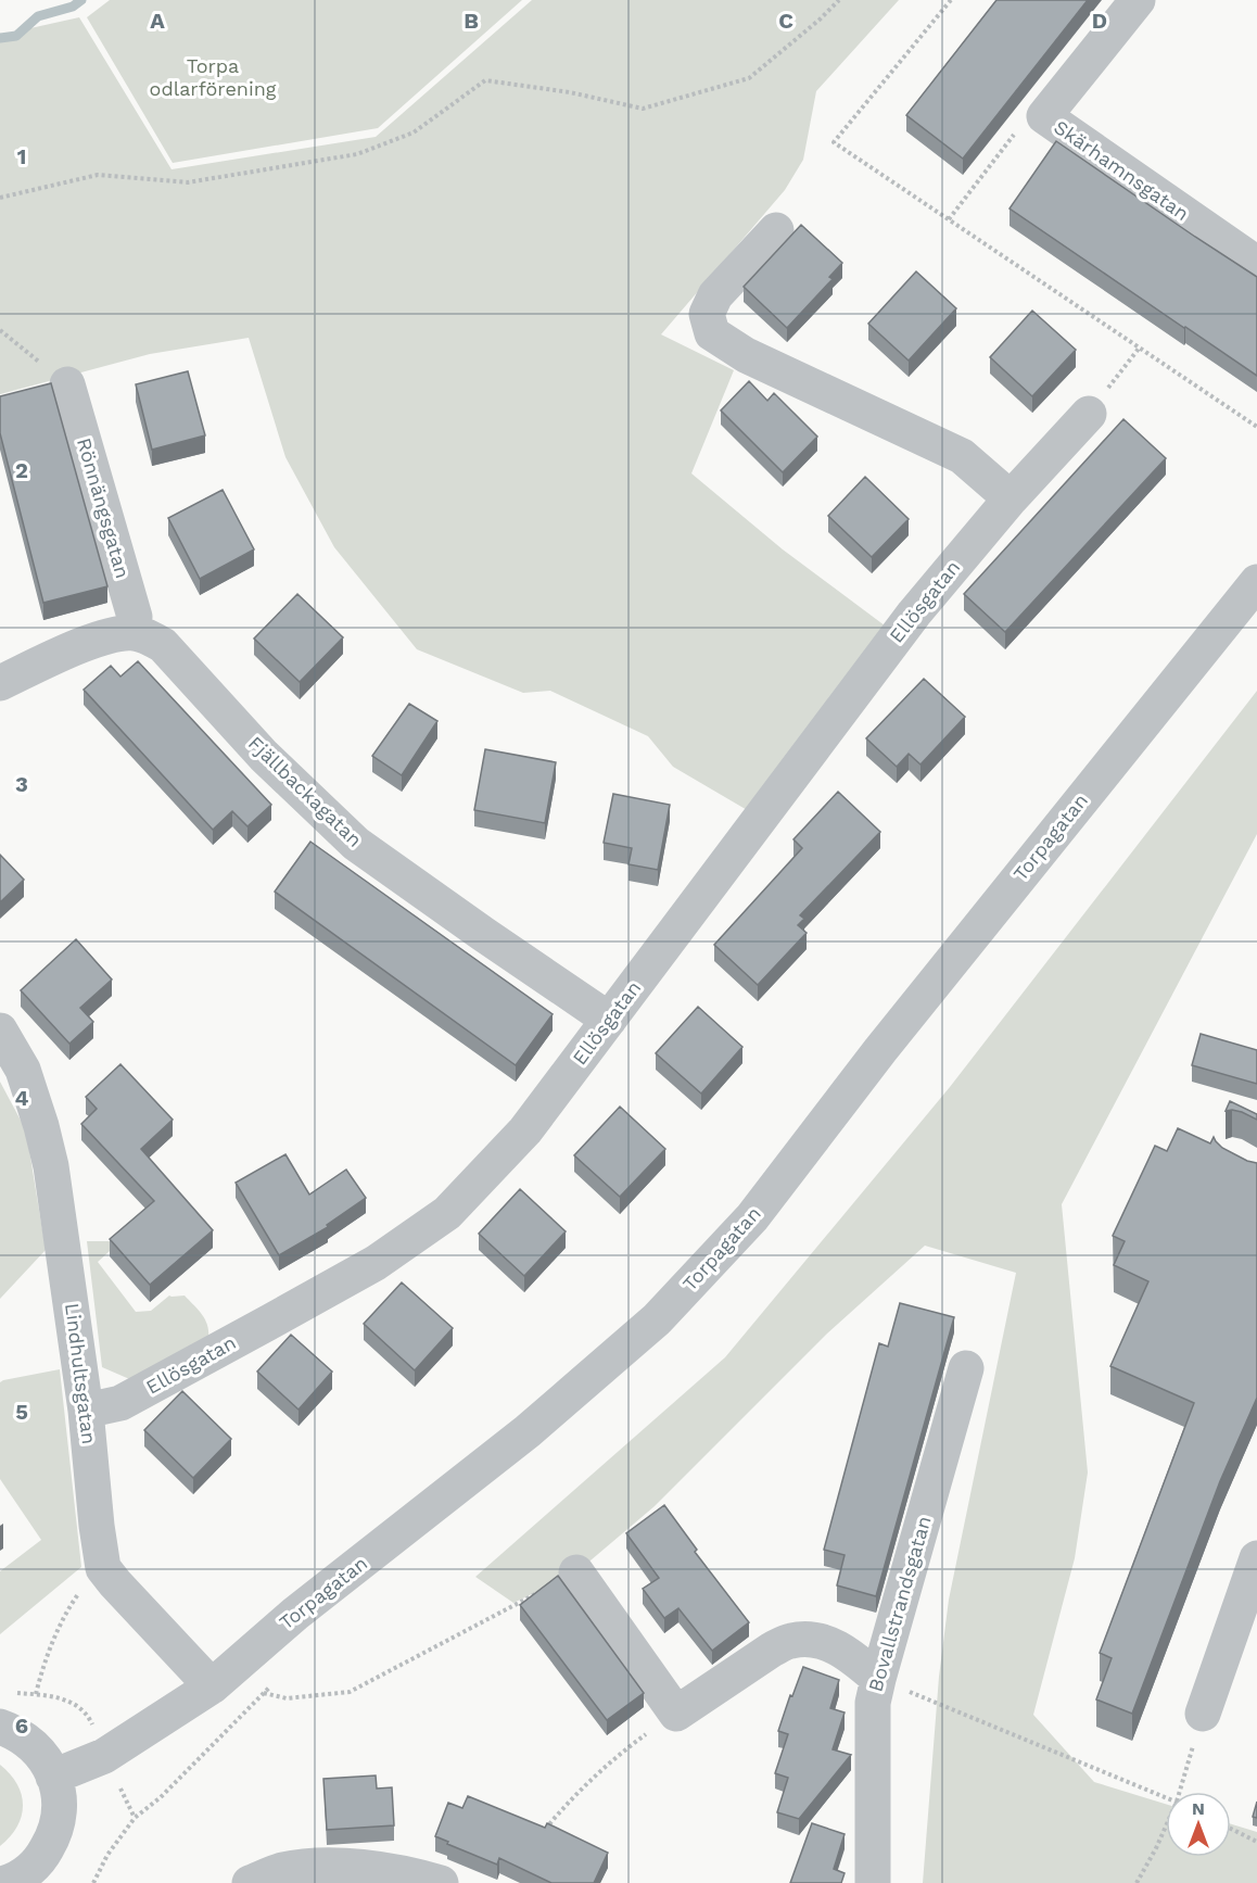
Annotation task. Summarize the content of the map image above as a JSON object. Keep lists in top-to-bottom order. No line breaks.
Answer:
{"streets":{"street":["Skärhamnsgatan","Rönnängsgatan","Ellösgatan","Fjällbackagatan","Torpagatan","Lindhultsgatan","Bovallstrandsgatan"]},"crossings":[["Rönnängsgatan","Fjällbackagatan"],["Ellösgatan","Fjällbackagatan"],["Ellösgatan","Lindhultsgatan"]],"parks":["Torpa odlarförening"],"north":"top","grid":{"columns":["A","B","C","D"],"rows":["1","2","3","4","5","6"]}}
